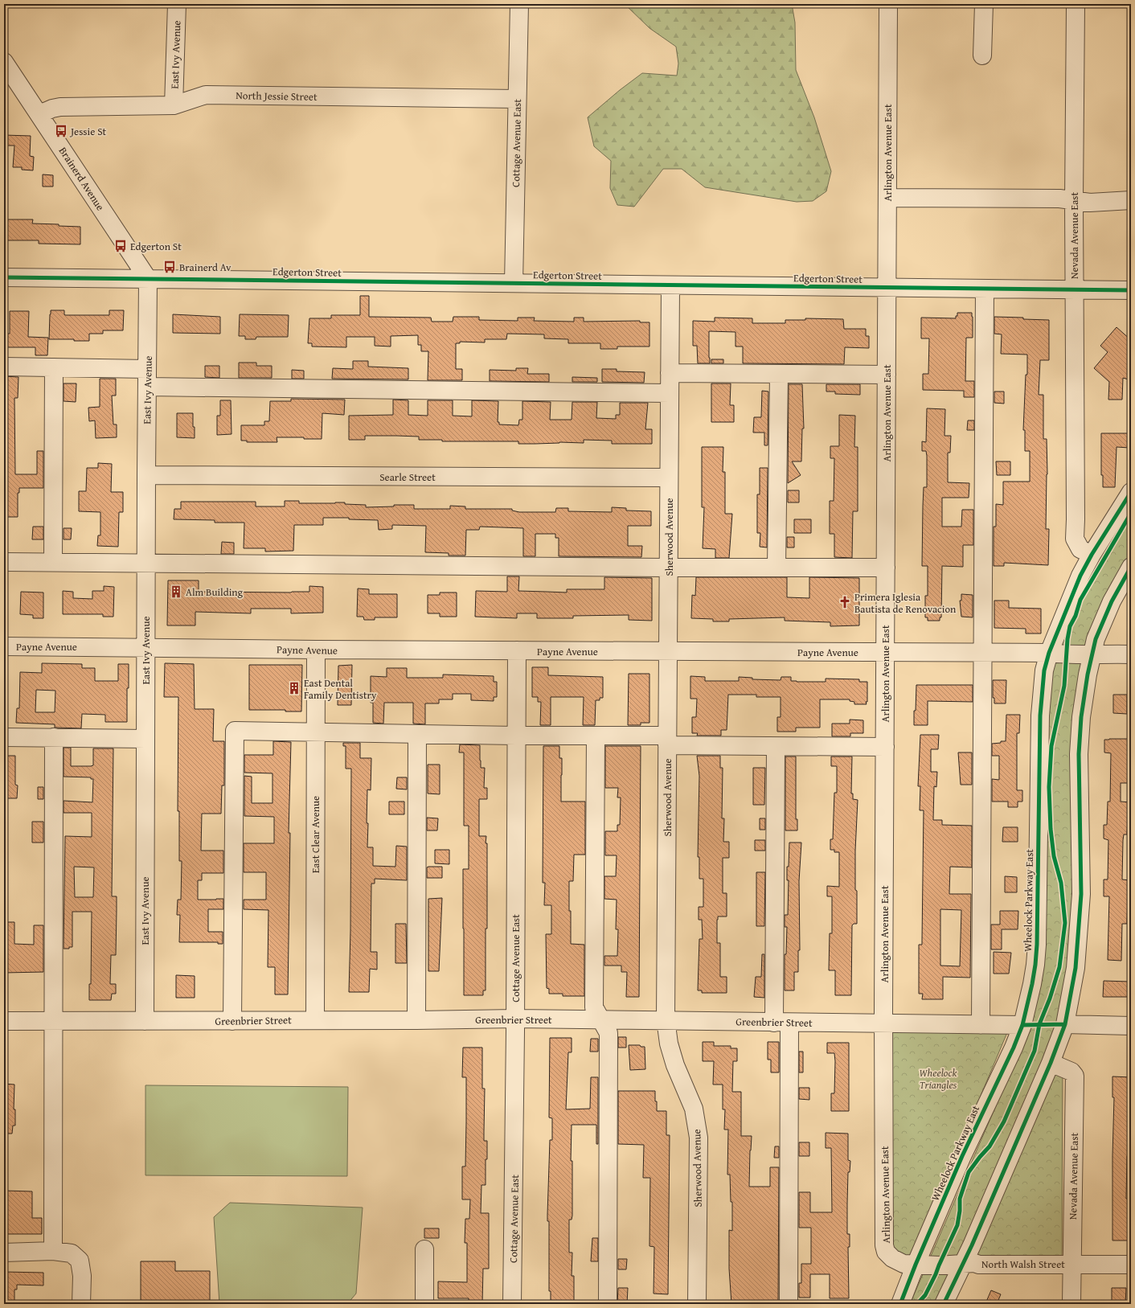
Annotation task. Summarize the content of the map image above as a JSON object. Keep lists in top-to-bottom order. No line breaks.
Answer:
{"streets":{"street":["East Ivy Avenue","North Jessie Street","Cottage Avenue East","Arlington Avenue East","Brainerd Avenue","Nevada Avenue East","Edgerton Street","Searle Street","Sherwood Avenue","Payne Avenue","East Clear Avenue","Wheelock Parkway East","Greenbrier Street","North Walsh Street"]},"crossings":[["East Ivy Avenue","North Jessie Street"],["East Ivy Avenue","Brainerd Avenue"],["East Ivy Avenue","Edgerton Street"],["East Ivy Avenue","Searle Street"],["East Ivy Avenue","Payne Avenue"],["East Ivy Avenue","Greenbrier Street"],["North Jessie Street","Cottage Avenue East"],["North Jessie Street","Brainerd Avenue"],["Cottage Avenue East","Edgerton Street"],["Cottage Avenue East","Payne Avenue"],["Cottage Avenue East","Greenbrier Street"],["Arlington Avenue East","Edgerton Street"],["Arlington Avenue East","Payne Avenue"],["Arlington Avenue East","Wheelock Parkway East"],["Arlington Avenue East","Greenbrier Street"],["Arlington Avenue East","North Walsh Street"],["Brainerd Avenue","Edgerton Street"],["Nevada Avenue East","Edgerton Street"],["Nevada Avenue East","Wheelock Parkway East"],["Nevada Avenue East","North Walsh Street"],["Edgerton Street","Sherwood Avenue"],["Searle Street","Sherwood Avenue"],["Sherwood Avenue","Payne Avenue"],["Sherwood Avenue","Greenbrier Street"],["Payne Avenue","East Clear Avenue"],["Payne Avenue","Wheelock Parkway East"],["East Clear Avenue","Greenbrier Street"],["Wheelock Parkway East","Greenbrier Street"],["Wheelock Parkway East","North Walsh Street"]],"parks":["Wheelock Triangles"],"places":{"bus stop":["Jessie St","Edgerton St","Brainerd Av"],"building":["Alm Building","East Dental Family Dentistry"],"church":["Primera Iglesia Bautista de Renovacion"]}}
